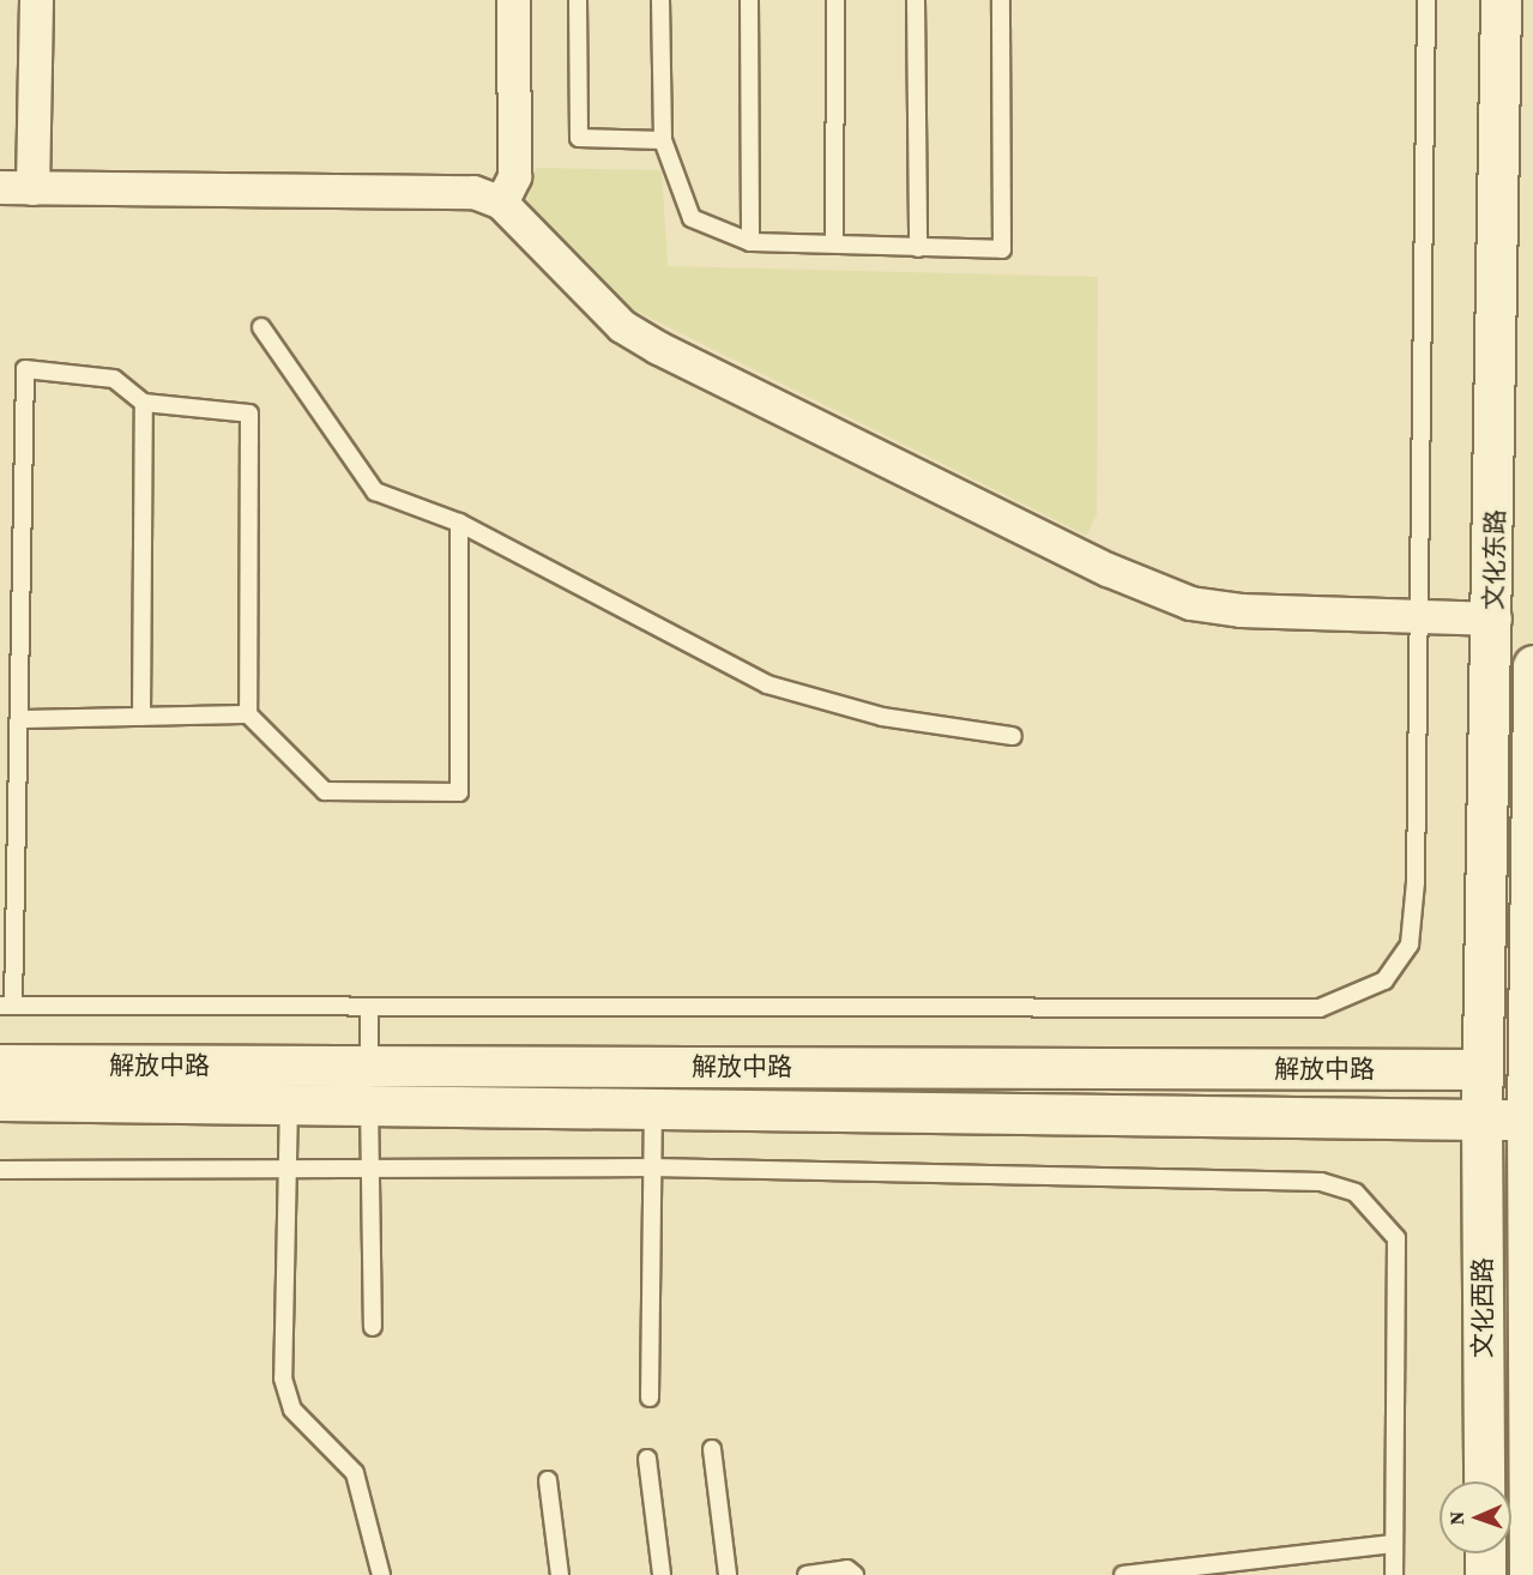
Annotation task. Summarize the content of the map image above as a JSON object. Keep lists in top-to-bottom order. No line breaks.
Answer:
{"streets":{"street":["文化东路","解放中路","文化西路"]},"crossings":[["文化东路","解放中路"],["文化东路","文化西路"],["解放中路","文化西路"]],"north":"left"}
